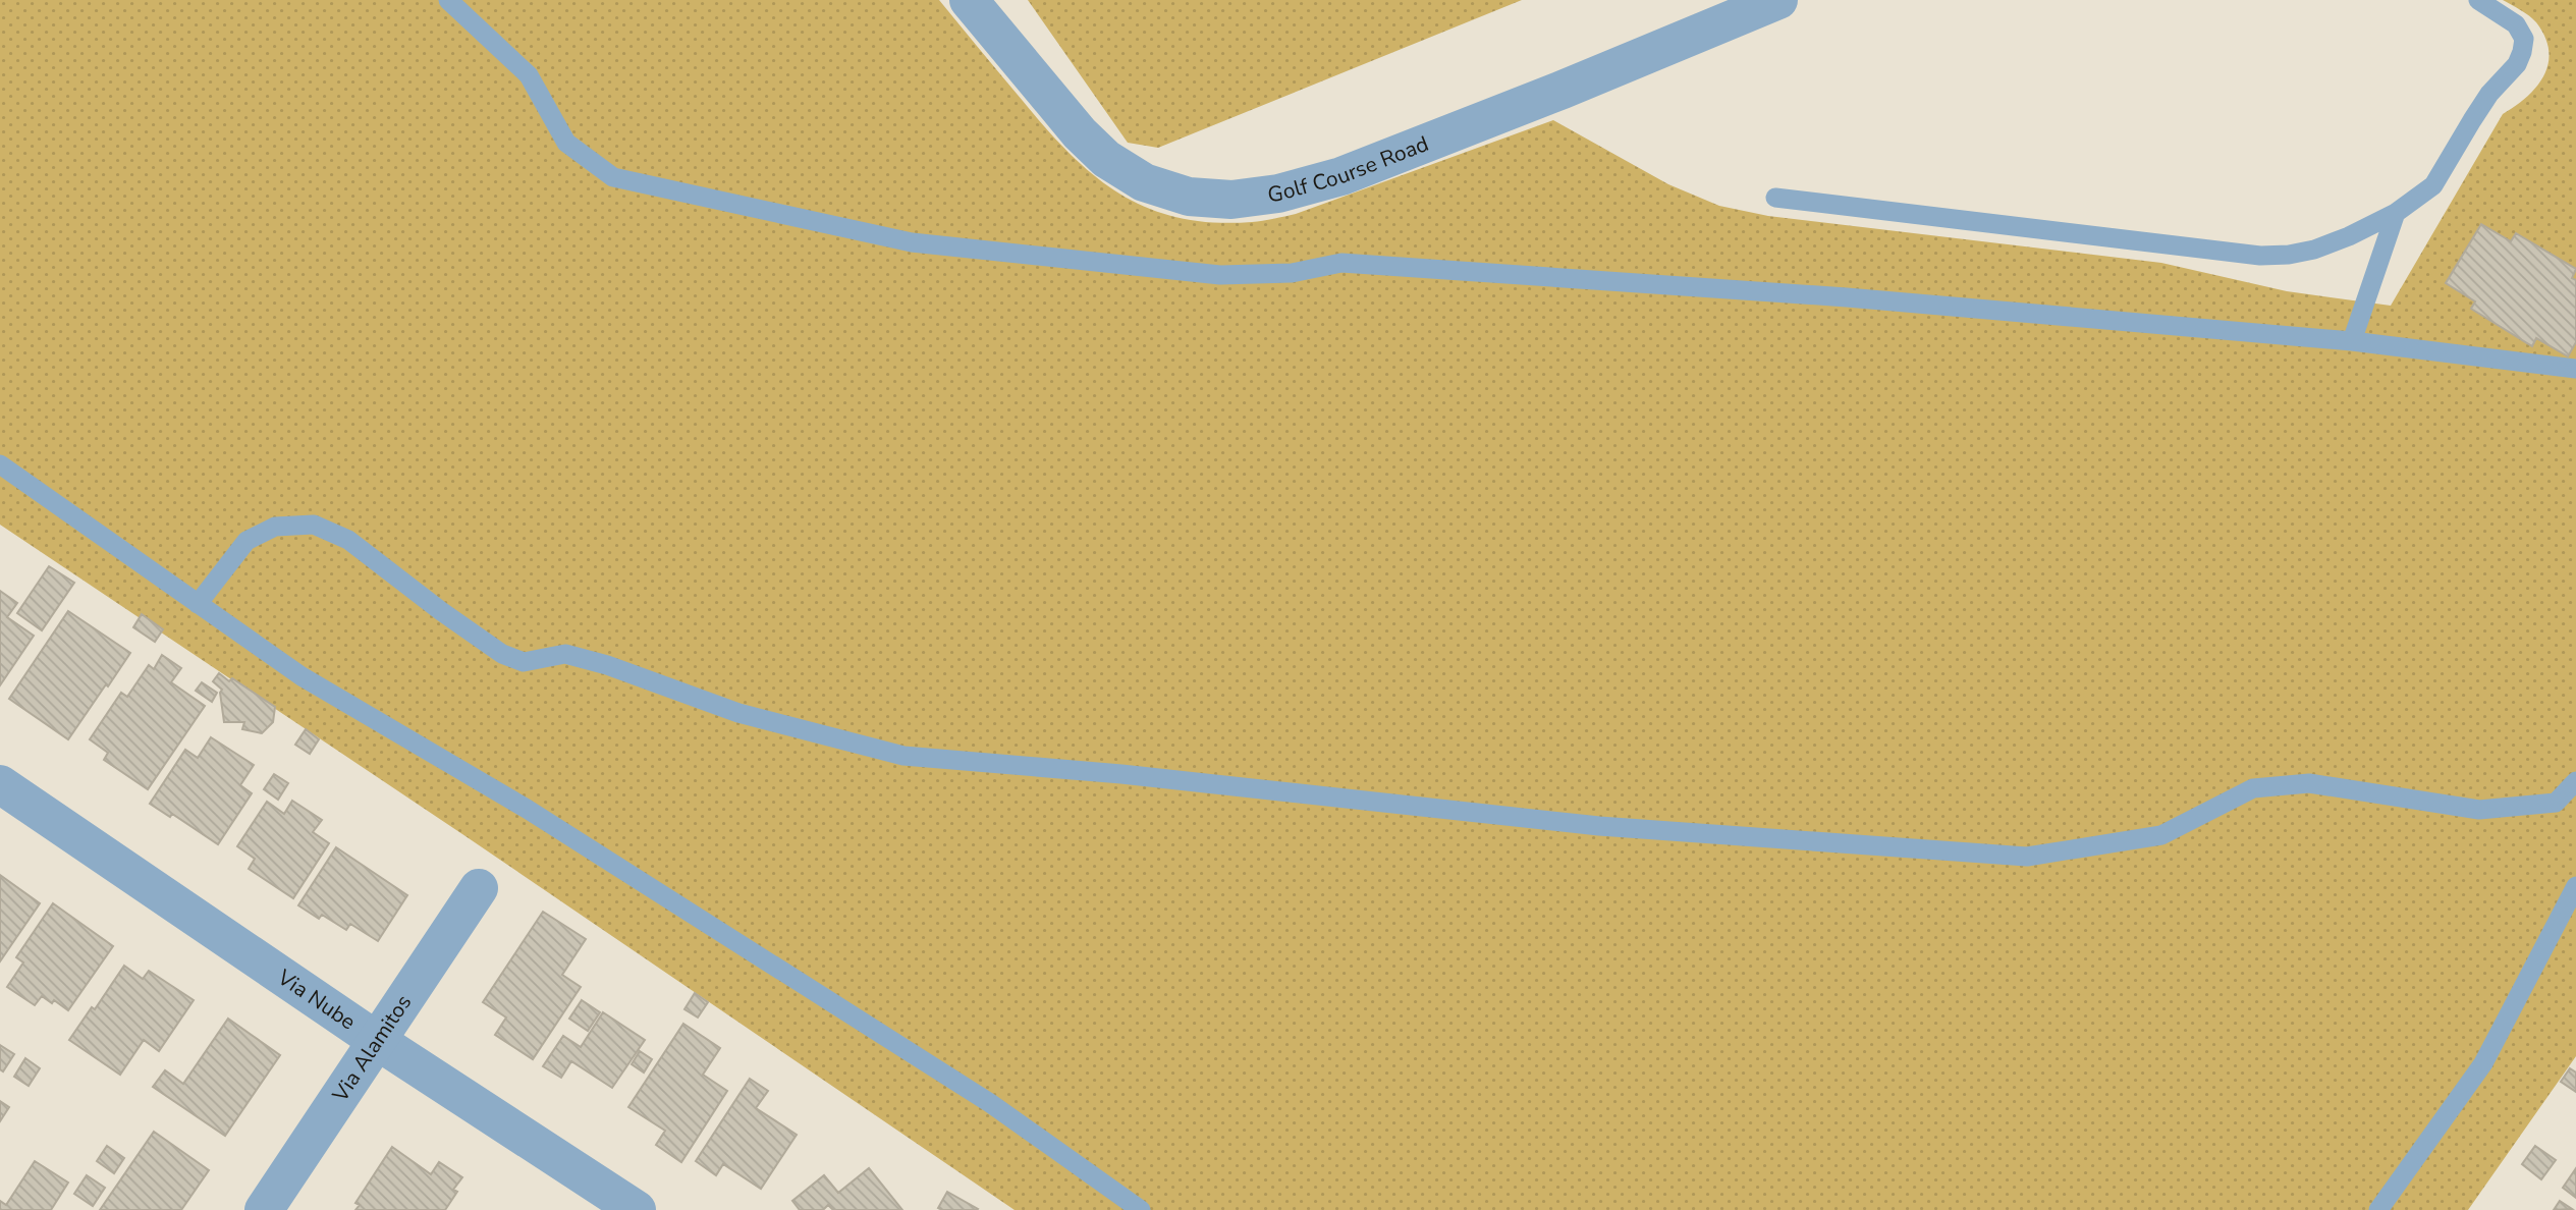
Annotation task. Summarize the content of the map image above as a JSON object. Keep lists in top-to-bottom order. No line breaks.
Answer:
{"streets":{"street":["Golf Course Road","Via Nube","Via Alamitos"]},"crossings":[["Via Nube","Via Alamitos"]]}
